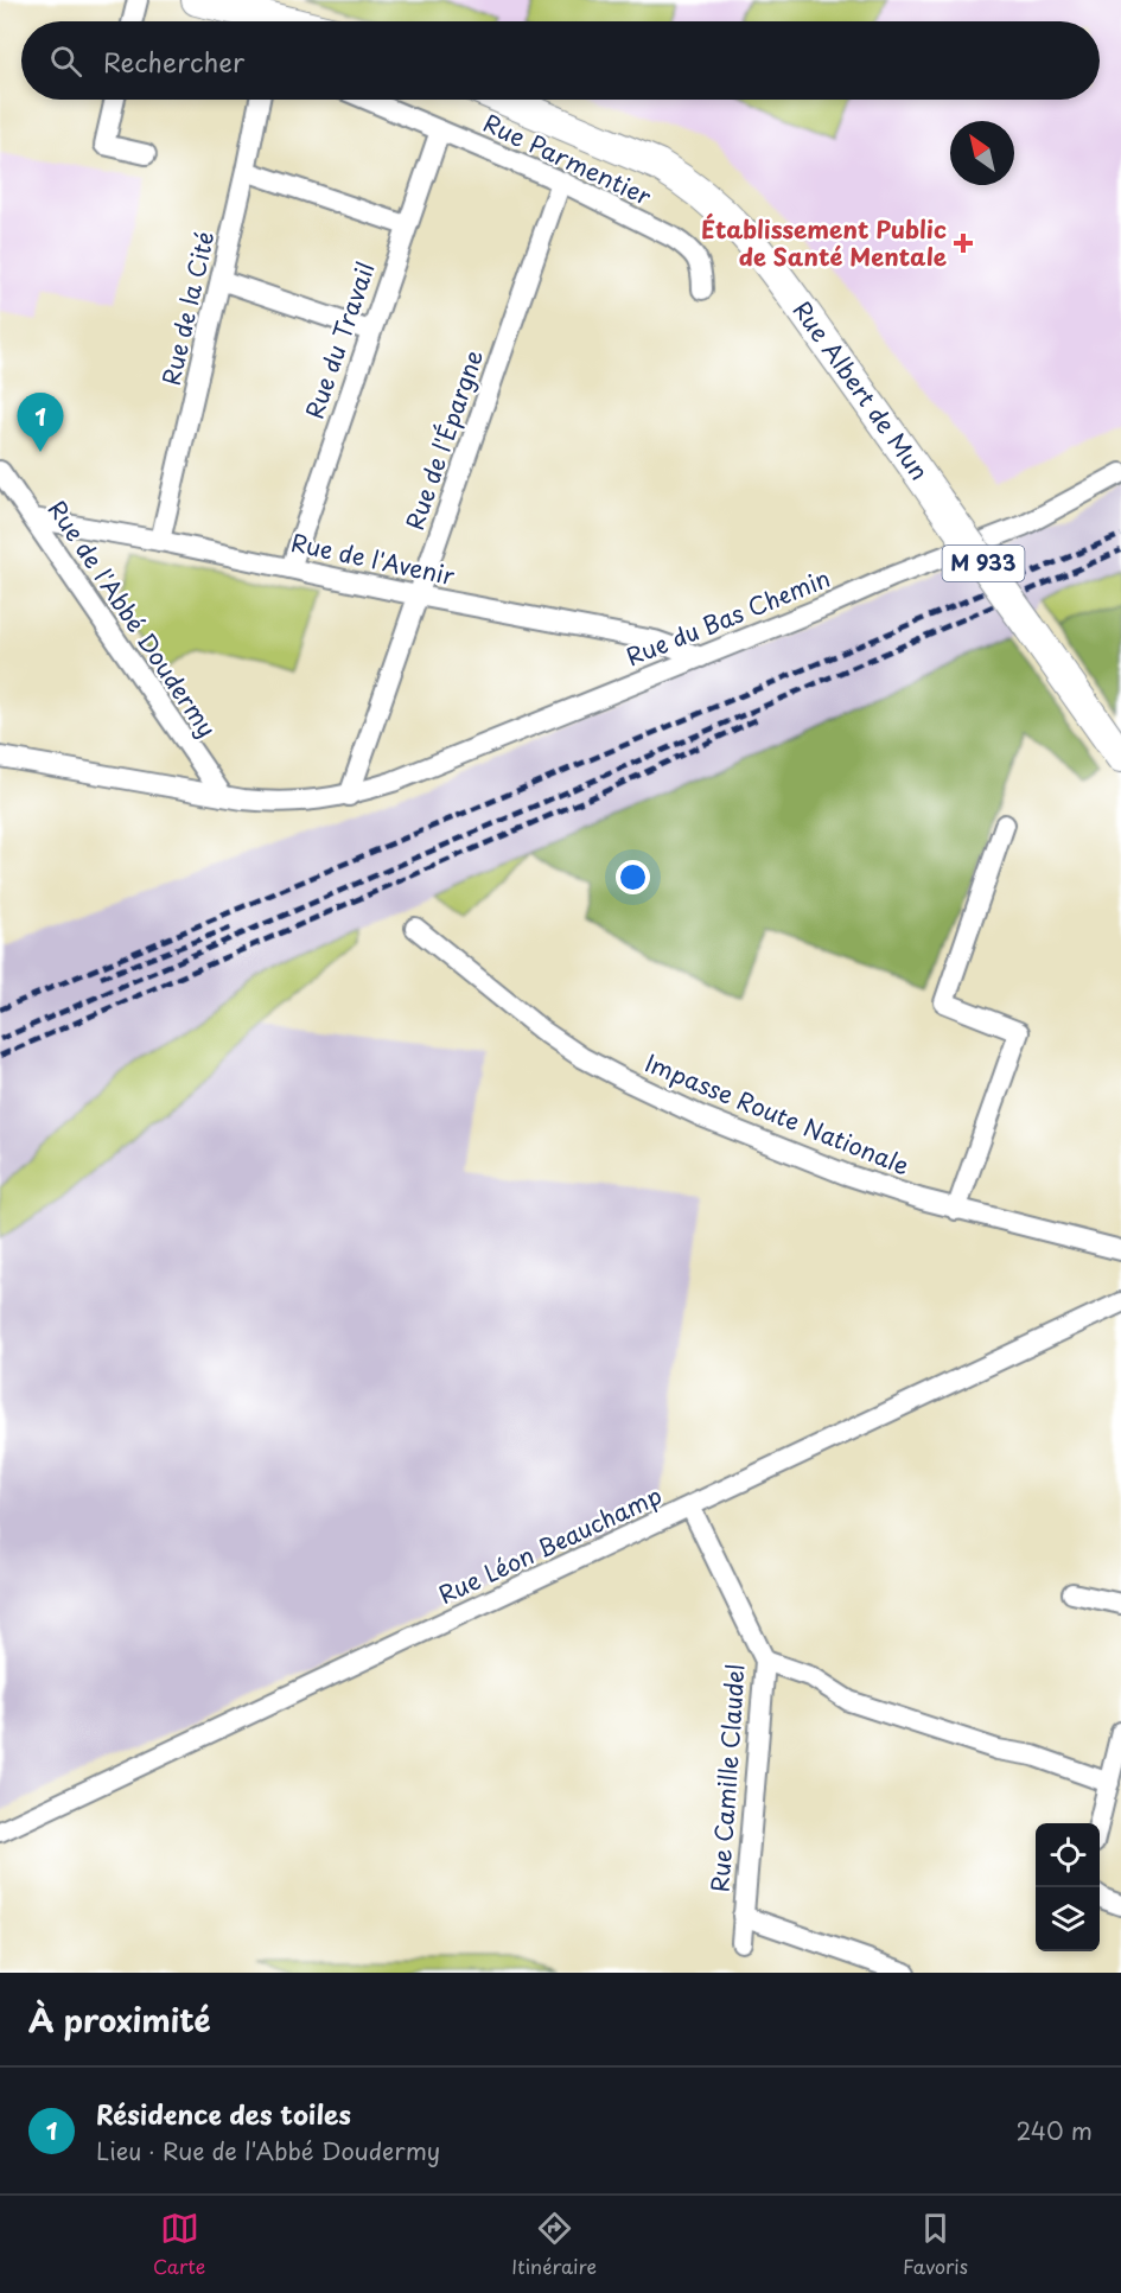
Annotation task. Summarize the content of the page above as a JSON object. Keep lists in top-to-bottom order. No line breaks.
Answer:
{"streets":{"main road":["Rue Albert de Mun","M 933"],"street":["Rue Parmentier","Rue de la Cité","Rue du Travail","Rue de l'Épargne","Rue de l'Avenir","Rue du Bas Chemin","Rue de l'Abbé Doudermy","Impasse Route Nationale","Rue Léon Beauchamp","Rue Camille Claudel"]},"crossings":[["Rue Parmentier","Rue du Travail"],["Rue Parmentier","Rue de l'Épargne"],["Rue de la Cité","Rue de l'Avenir"],["Rue du Travail","Rue de l'Avenir"],["Rue de l'Épargne","Rue de l'Avenir"],["Rue de l'Épargne","Rue du Bas Chemin"],["Rue de l'Avenir","Rue du Bas Chemin"],["Rue de l'Avenir","Rue de l'Abbé Doudermy"],["Rue du Bas Chemin","Rue de l'Abbé Doudermy"],["Rue Léon Beauchamp","Rue Camille Claudel"]],"places":{"health":["Établissement Public de Santé Mentale"]},"north":"top left","page":{"search":"Rechercher","pins":"1","heading":"À proximité","list":[{"mark":"1","name":"Résidence des toiles","note":"Lieu · Rue de l'Abbé Doudermy","value":"240 m"}],"nav":["Carte","Itinéraire","Favoris"]}}
